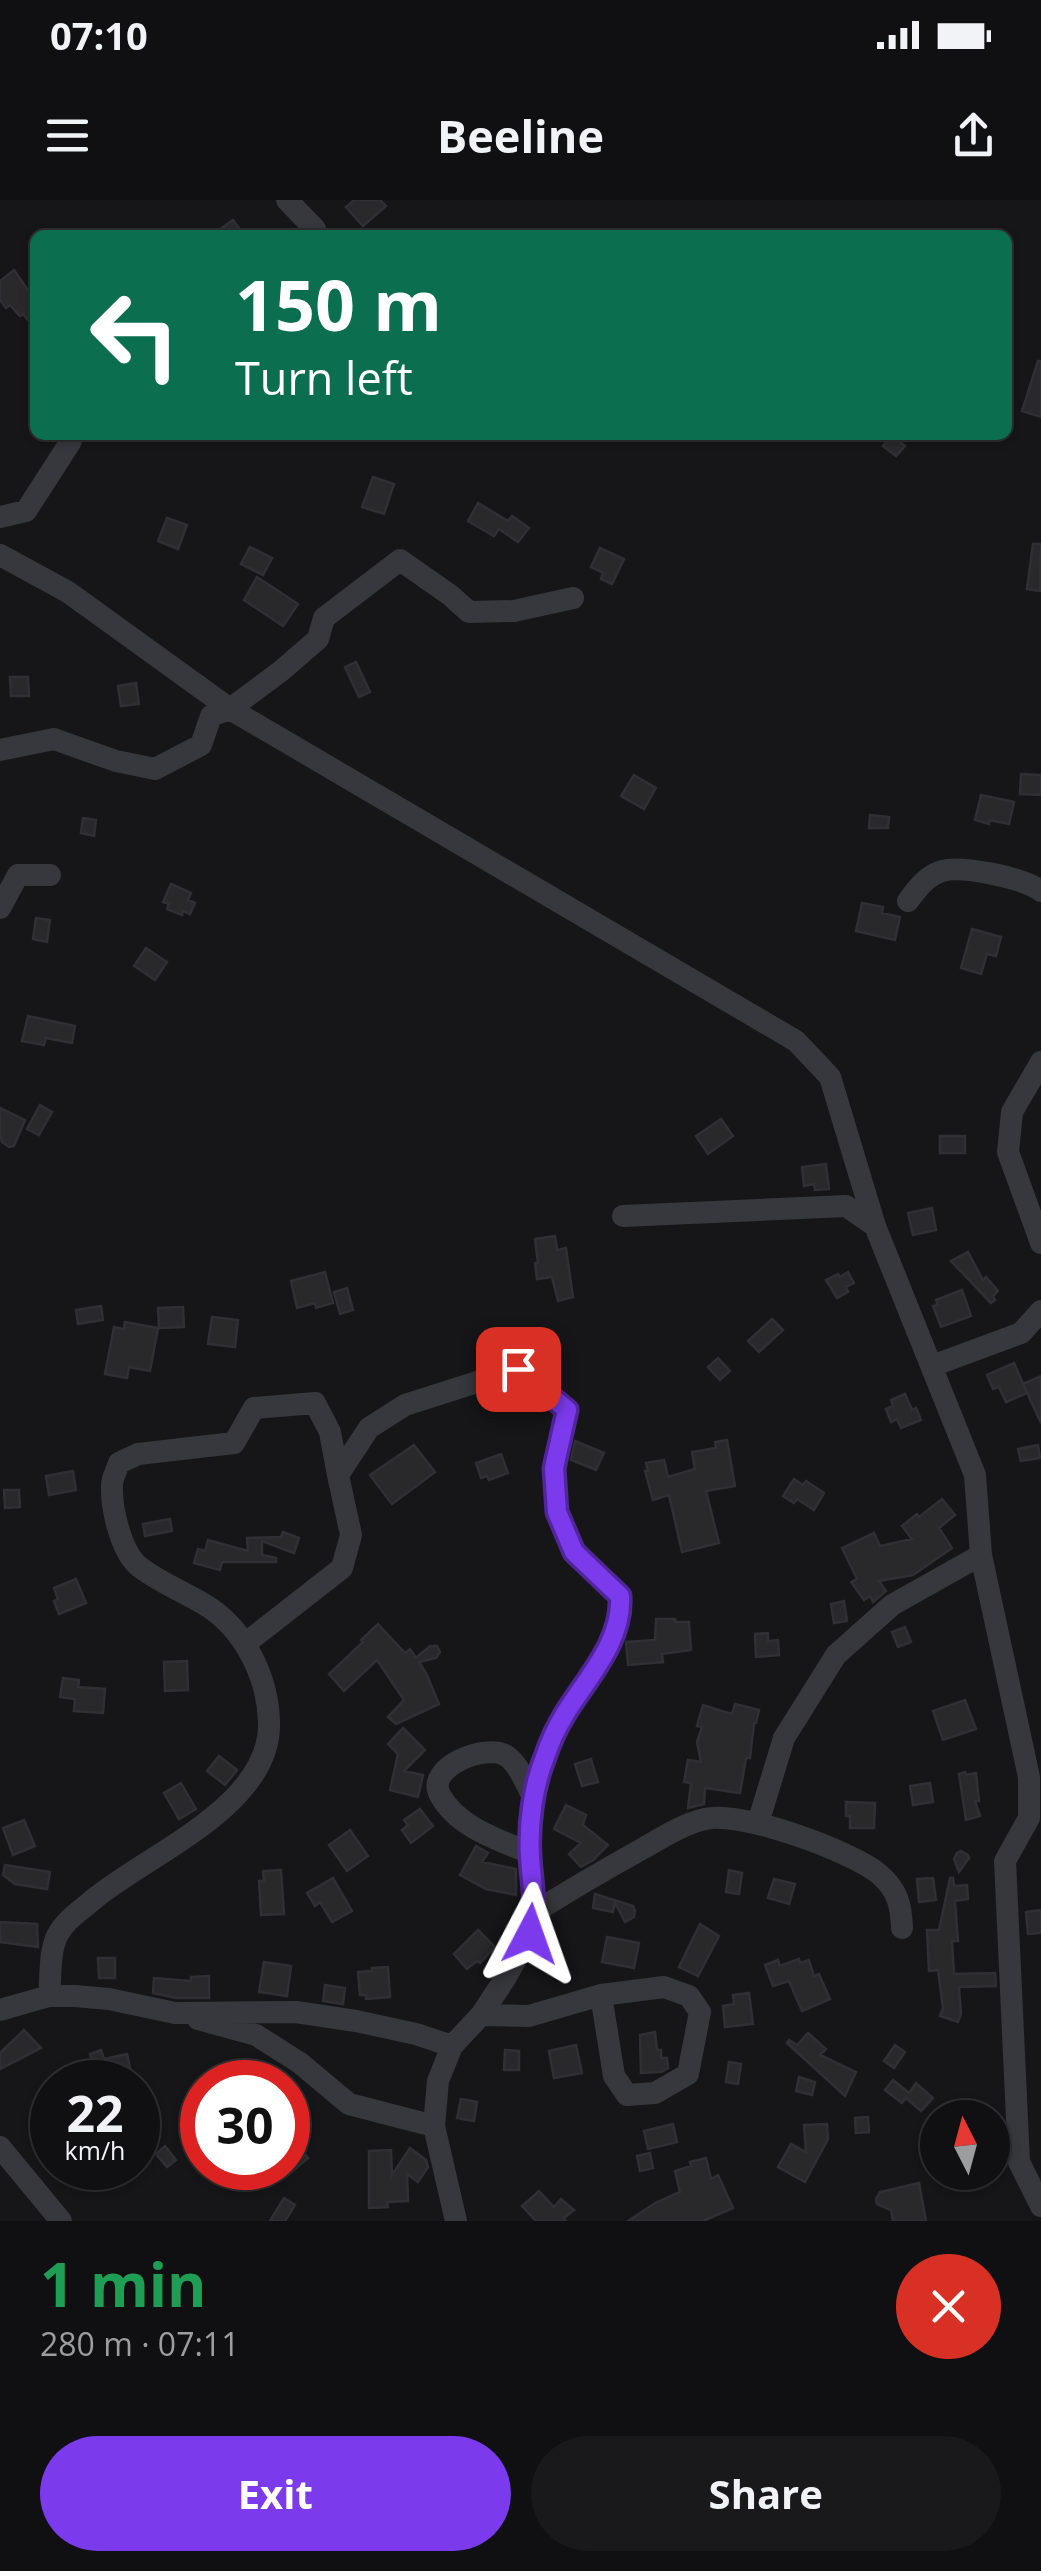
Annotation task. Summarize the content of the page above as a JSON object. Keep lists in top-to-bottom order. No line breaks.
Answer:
{"north":"top","page":{"status":"07:10","header":"Beeline","turn":["150 m","Turn left"],"speed":"22 km/h","limit":"30","heading":["1 min","280 m · 07:11"],"buttons":["Exit","Share"]}}
